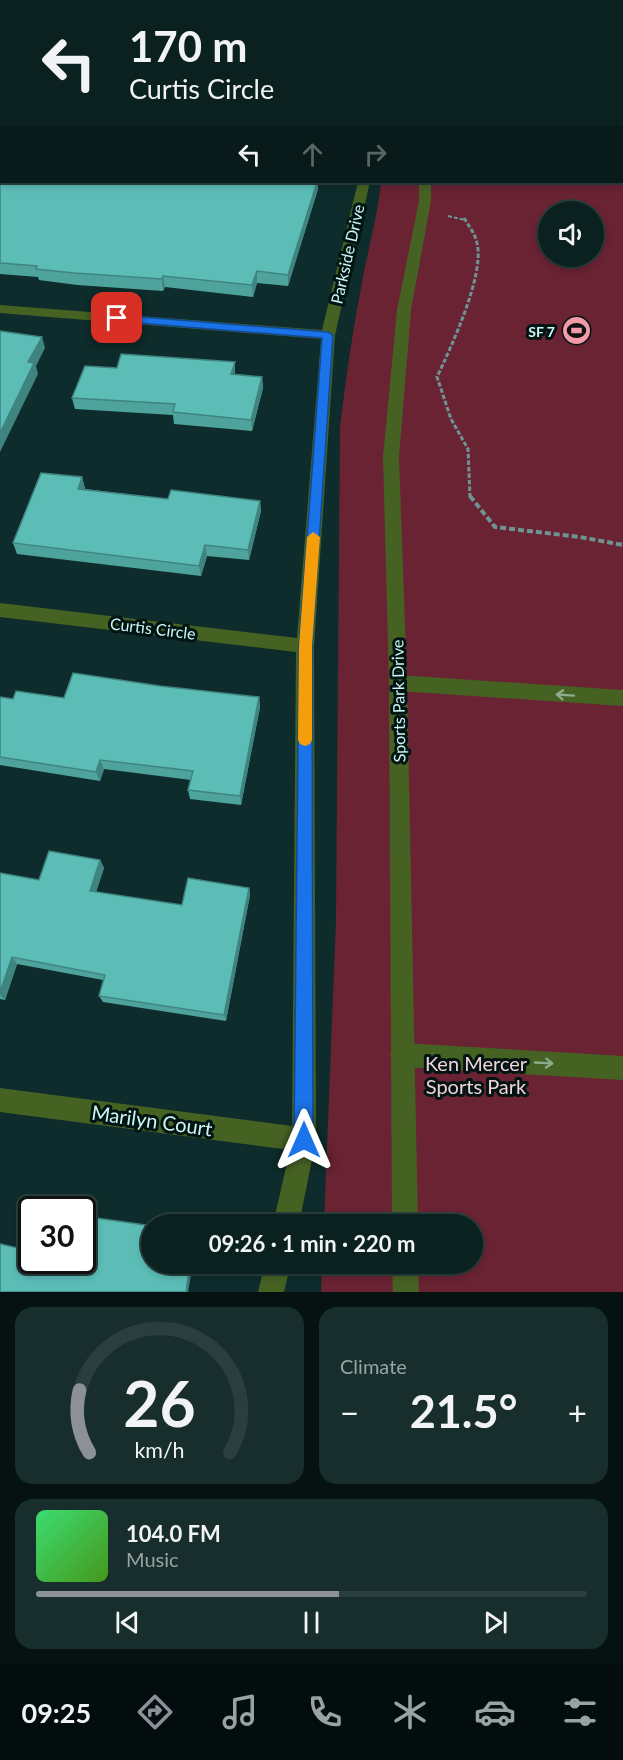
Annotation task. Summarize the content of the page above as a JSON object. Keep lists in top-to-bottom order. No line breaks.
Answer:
{"streets":{"street":["Parkside Drive","Curtis Circle","Sports Park Drive","Marilyn Court"]},"crossings":[["Parkside Drive","Curtis Circle"],["Parkside Drive","Marilyn Court"]],"parks":["Ken Mercer Sports Park"],"places":{"sports":["SF 7"]},"page":{"turn":["170 m","Curtis Circle"],"limit":"30","trip":"09:26 · 1 min · 220 m","tile":"Climate","heat":["−","21.5°","+"],"song":["104.0 FM","Music"],"tabs":"09:25","gauge":["26","km/h"]}}
